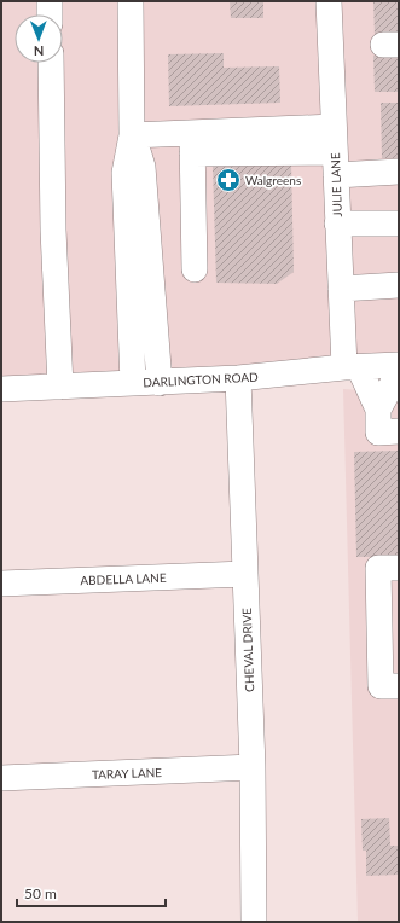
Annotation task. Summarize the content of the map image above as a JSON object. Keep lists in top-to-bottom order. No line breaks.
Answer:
{"streets":{"street":["JULIE LANE","DARLINGTON ROAD","ABDELLA LANE","CHEVAL DRIVE","TARAY LANE"]},"crossings":[["JULIE LANE","DARLINGTON ROAD"],["DARLINGTON ROAD","CHEVAL DRIVE"],["ABDELLA LANE","CHEVAL DRIVE"],["CHEVAL DRIVE","TARAY LANE"]],"places":{"pharmacy":["Walgreens"]},"scale_bar":"50 m","north":"bottom"}
